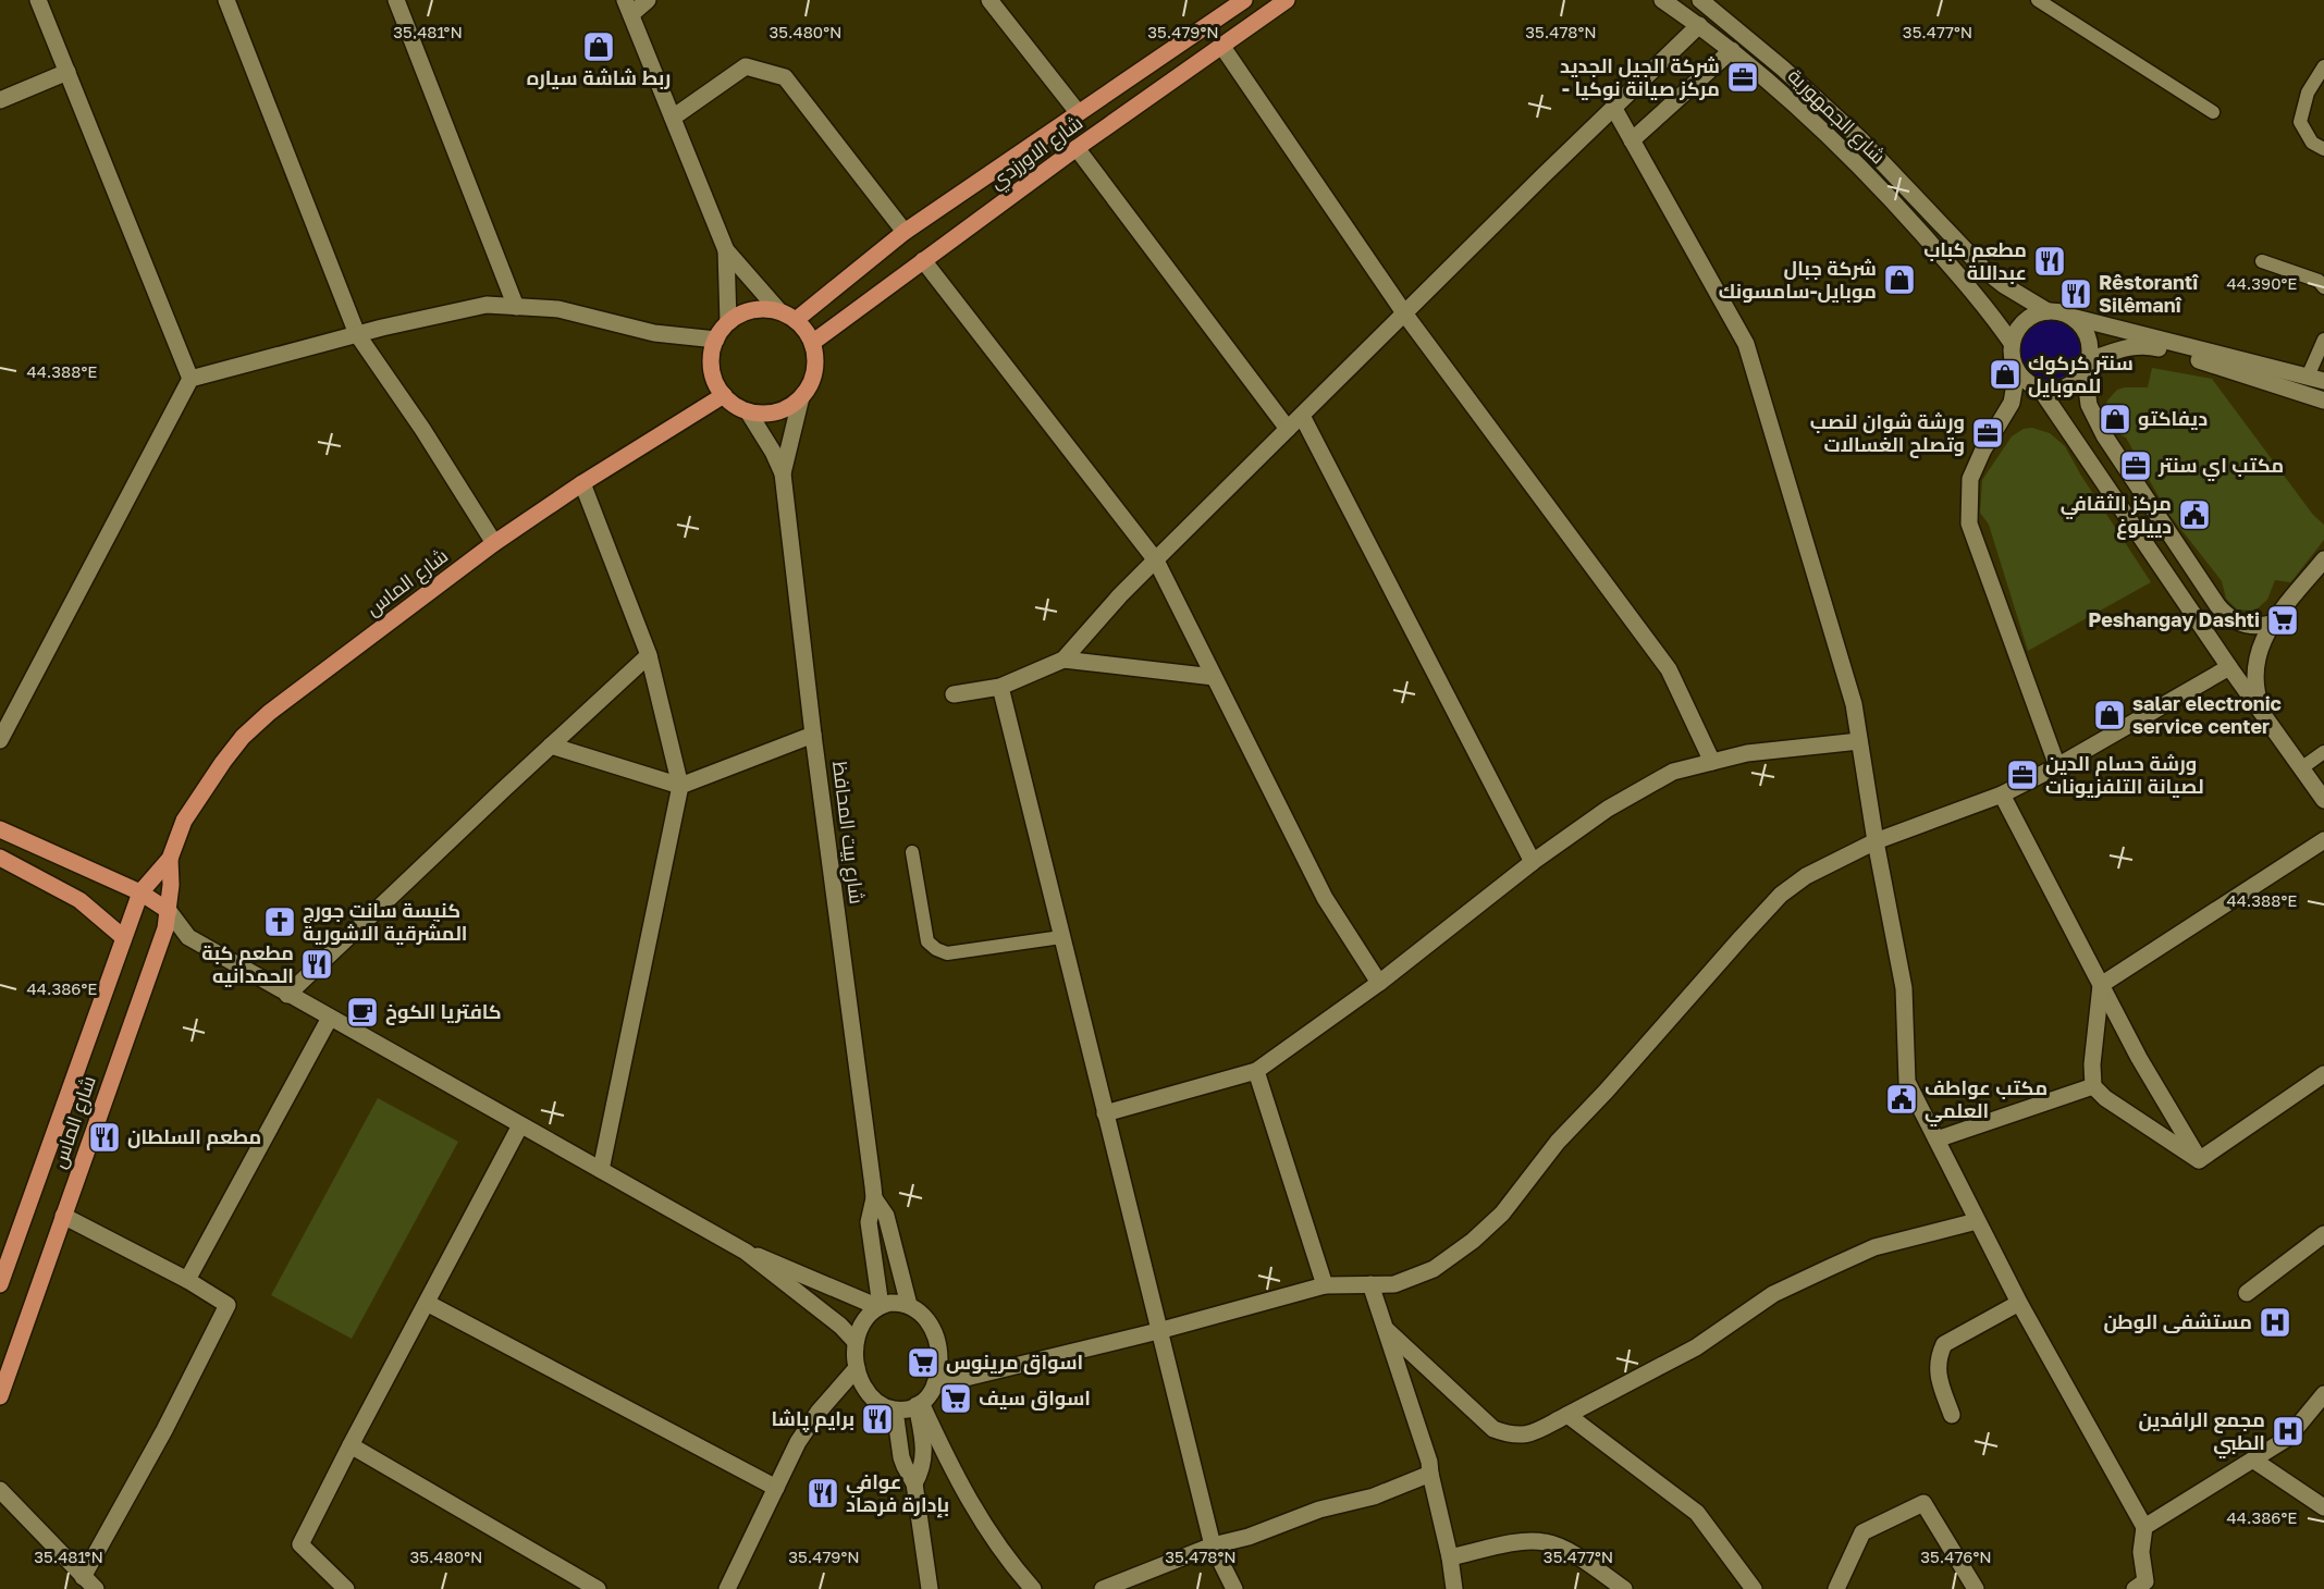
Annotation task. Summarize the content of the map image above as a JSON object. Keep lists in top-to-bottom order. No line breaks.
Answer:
{"streets":{"main road":["شارع الاورزدي","شارع الماس"],"street":["شارع الجمهورية","شارع بيت المحافظ"]},"crossings":[["شارع الاورزدي","شارع الماس"],["شارع الاورزدي","شارع بيت المحافظ"],["شارع الماس","شارع بيت المحافظ"]],"places":{"shop":["ربط شاشة سياره","شركة جبال موبايل-سامسونك","سنتر كركوك للموبايل","ديفاكتو","salar electronic service center"],"office":["شركة الجيل الجديد - مركز صيانة نوكيا","ورشة شوان لنصب وتصلح الغسالات","مكتب اي سنتر","ورشة حسام الدين لصيانة التلفزيونات"],"restaurant":["مطعم كباب عبداللة","Rêstorantî Silêmanî","مطعم كبة الحمدانيه","مطعم السلطان","برایم پاشا","عوافي بإدارة فرهاد"],"public building":["مركز الثقافي دييلوغ","مكتب عواطف العلمي"],"supermarket":["Peshangay Dashti","اسواق مرينوس","اسواق سيف"],"church":["كنيسة سانت جورج المشرقية الاشورية"],"cafe":["كافتريا الكوخ"],"hospital":["مستشفى الوطن","مجمع الرافدين الطبي"]},"coordinates":["35.481°N","35.480°N","35.479°N","35.478°N","35.477°N","44.390°E","44.388°E","44.386°E","35.476°N"]}
